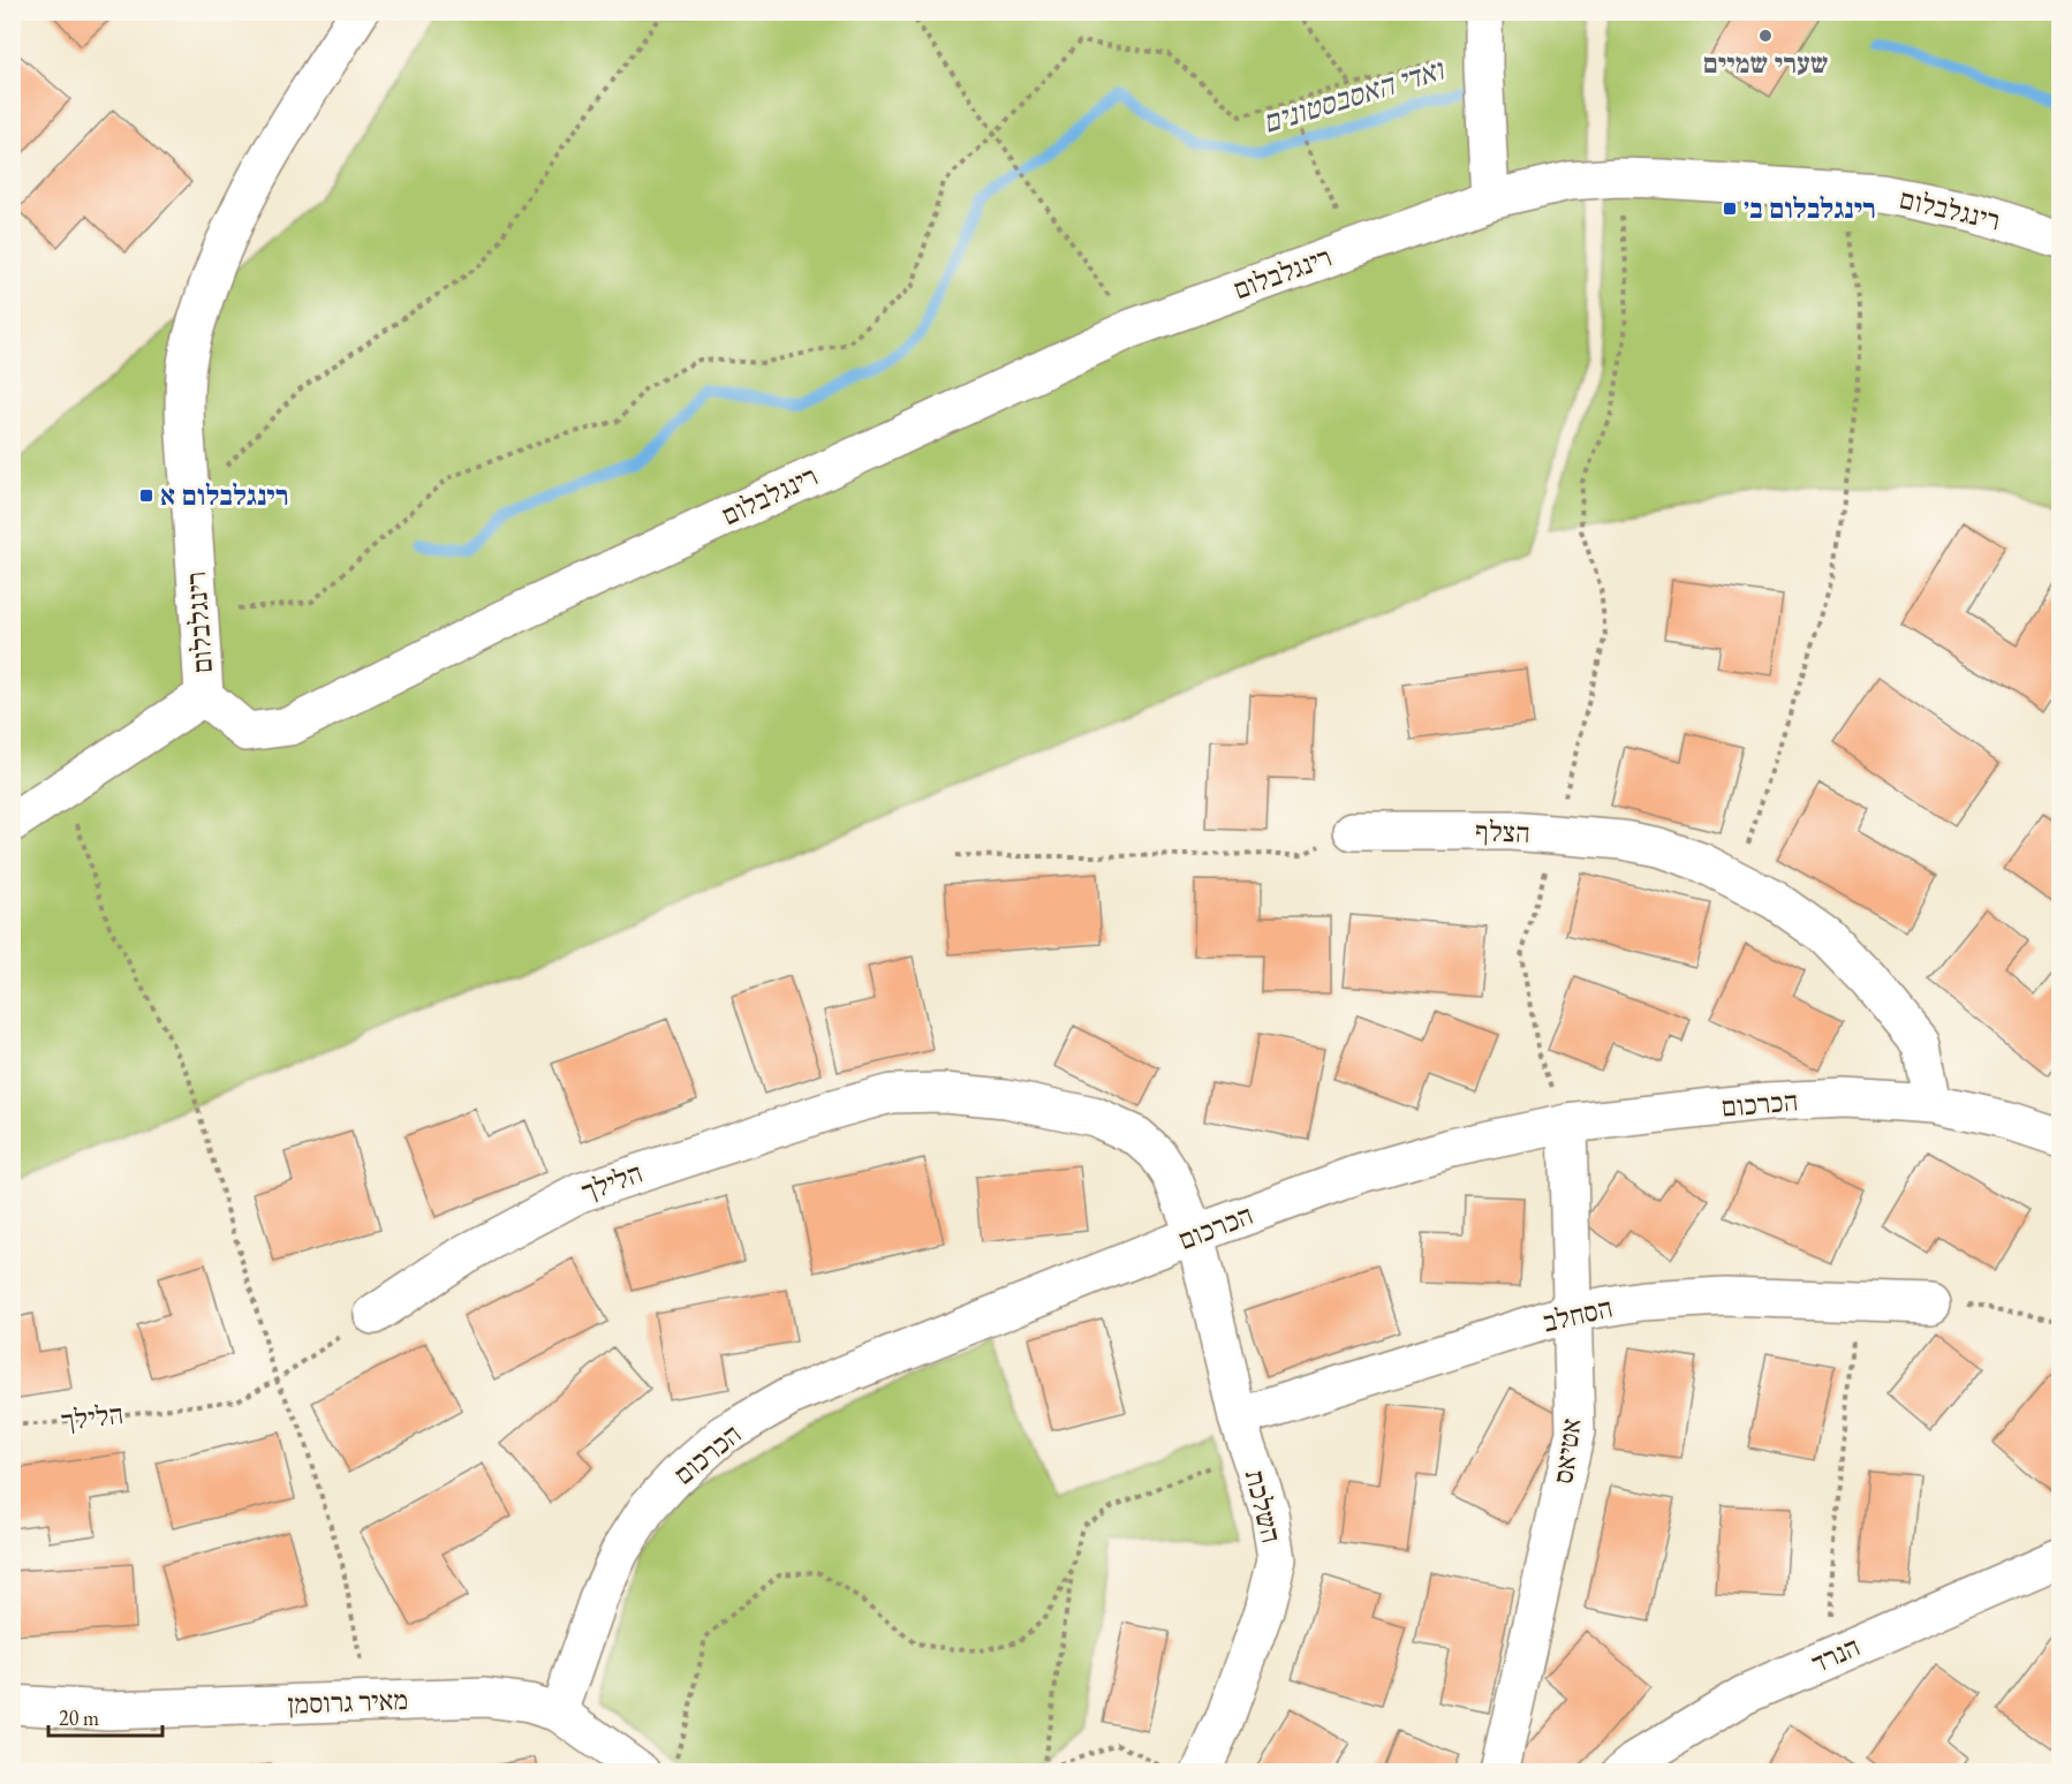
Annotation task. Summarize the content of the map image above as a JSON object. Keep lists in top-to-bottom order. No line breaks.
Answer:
{"streets":{"street":["רינגלבלום","הצלף","הכרכום","הלילך","הסחלב","אטיאס","השלכת","הנרד","מאיר גרוסמן"]},"crossings":[["הצלף","הכרכום"],["הכרכום","הלילך"],["הכרכום","אטיאס"],["הכרכום","השלכת"],["הכרכום","מאיר גרוסמן"],["הלילך","השלכת"],["הסחלב","אטיאס"],["הסחלב","השלכת"]],"water":["ואדי האסבסטונים"],"places":{"other":["שערי שמיים"],"transit":["רינגלבלום ב׳","רינגלבלום א"]},"scale_bar":"20 m"}
